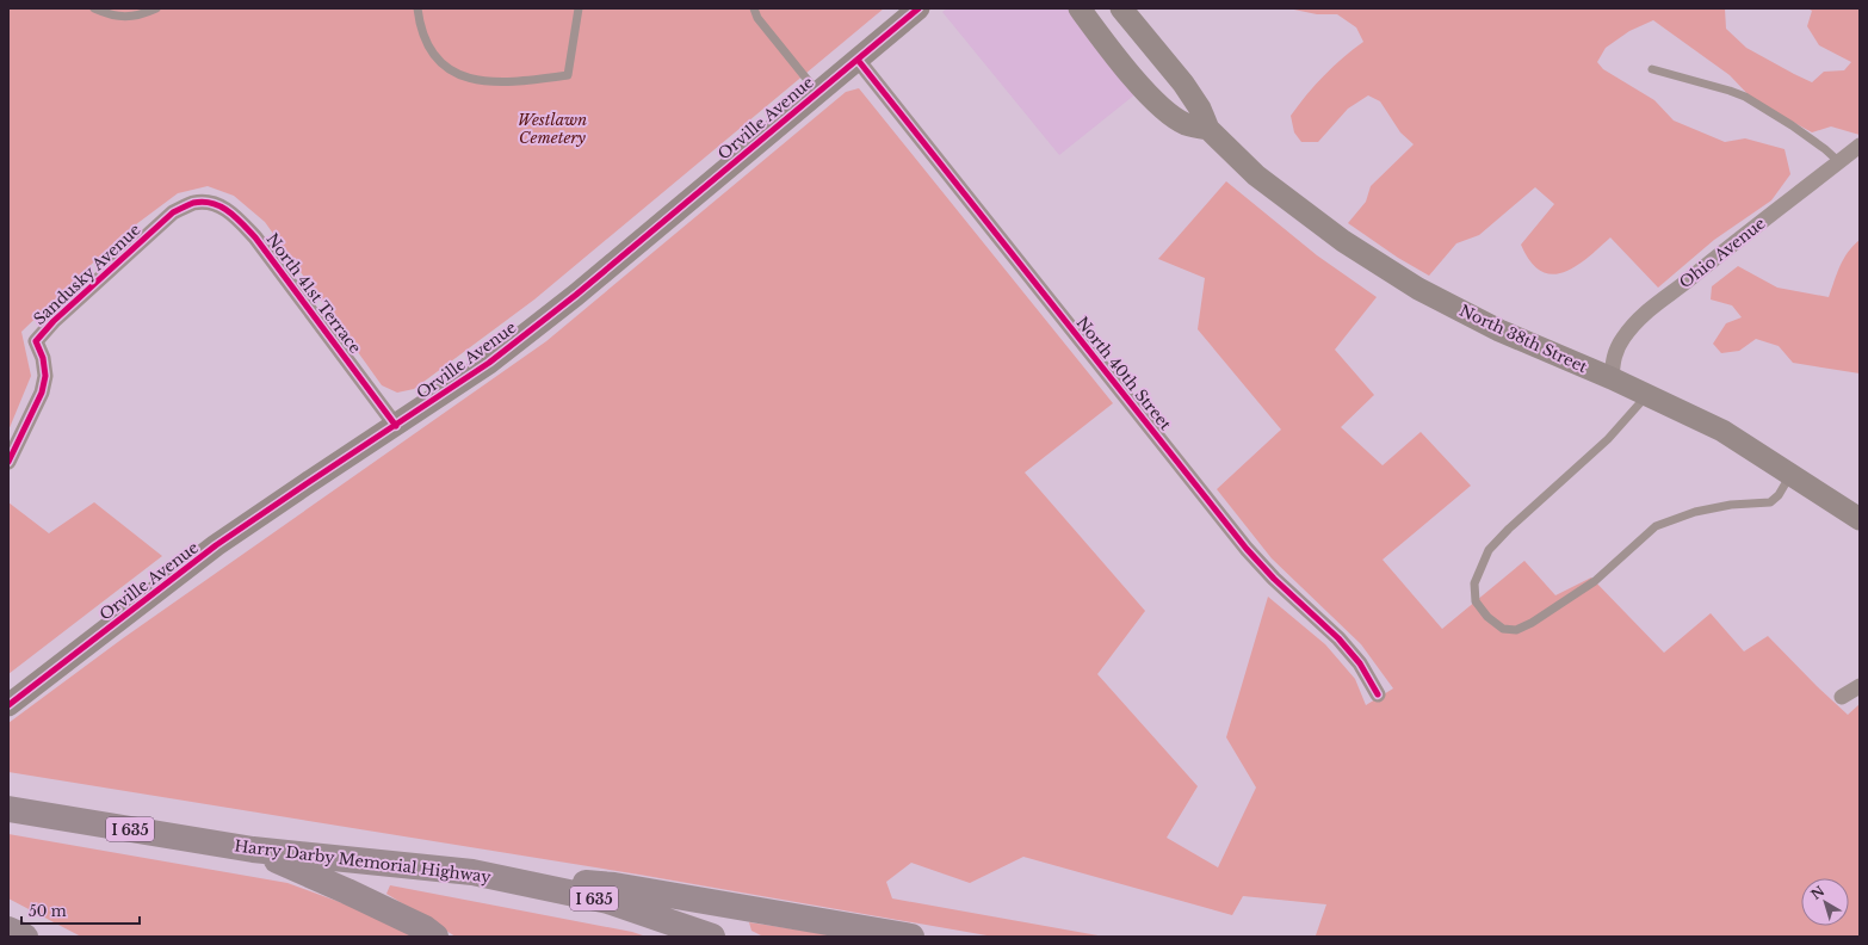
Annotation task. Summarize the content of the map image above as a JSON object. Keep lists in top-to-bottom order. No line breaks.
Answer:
{"streets":{"highway":["I 635","Harry Darby Memorial Highway"],"street":["Orville Avenue","Ohio Avenue","Sandusky Avenue","North 41st Terrace","North 38th Street","North 40th Street"]},"crossings":[["Orville Avenue","North 41st Terrace"],["Orville Avenue","North 40th Street"],["Ohio Avenue","North 38th Street"],["Sandusky Avenue","North 41st Terrace"]],"parks":["Westlawn Cemetery"],"scale_bar":"50 m","north":"top left"}
